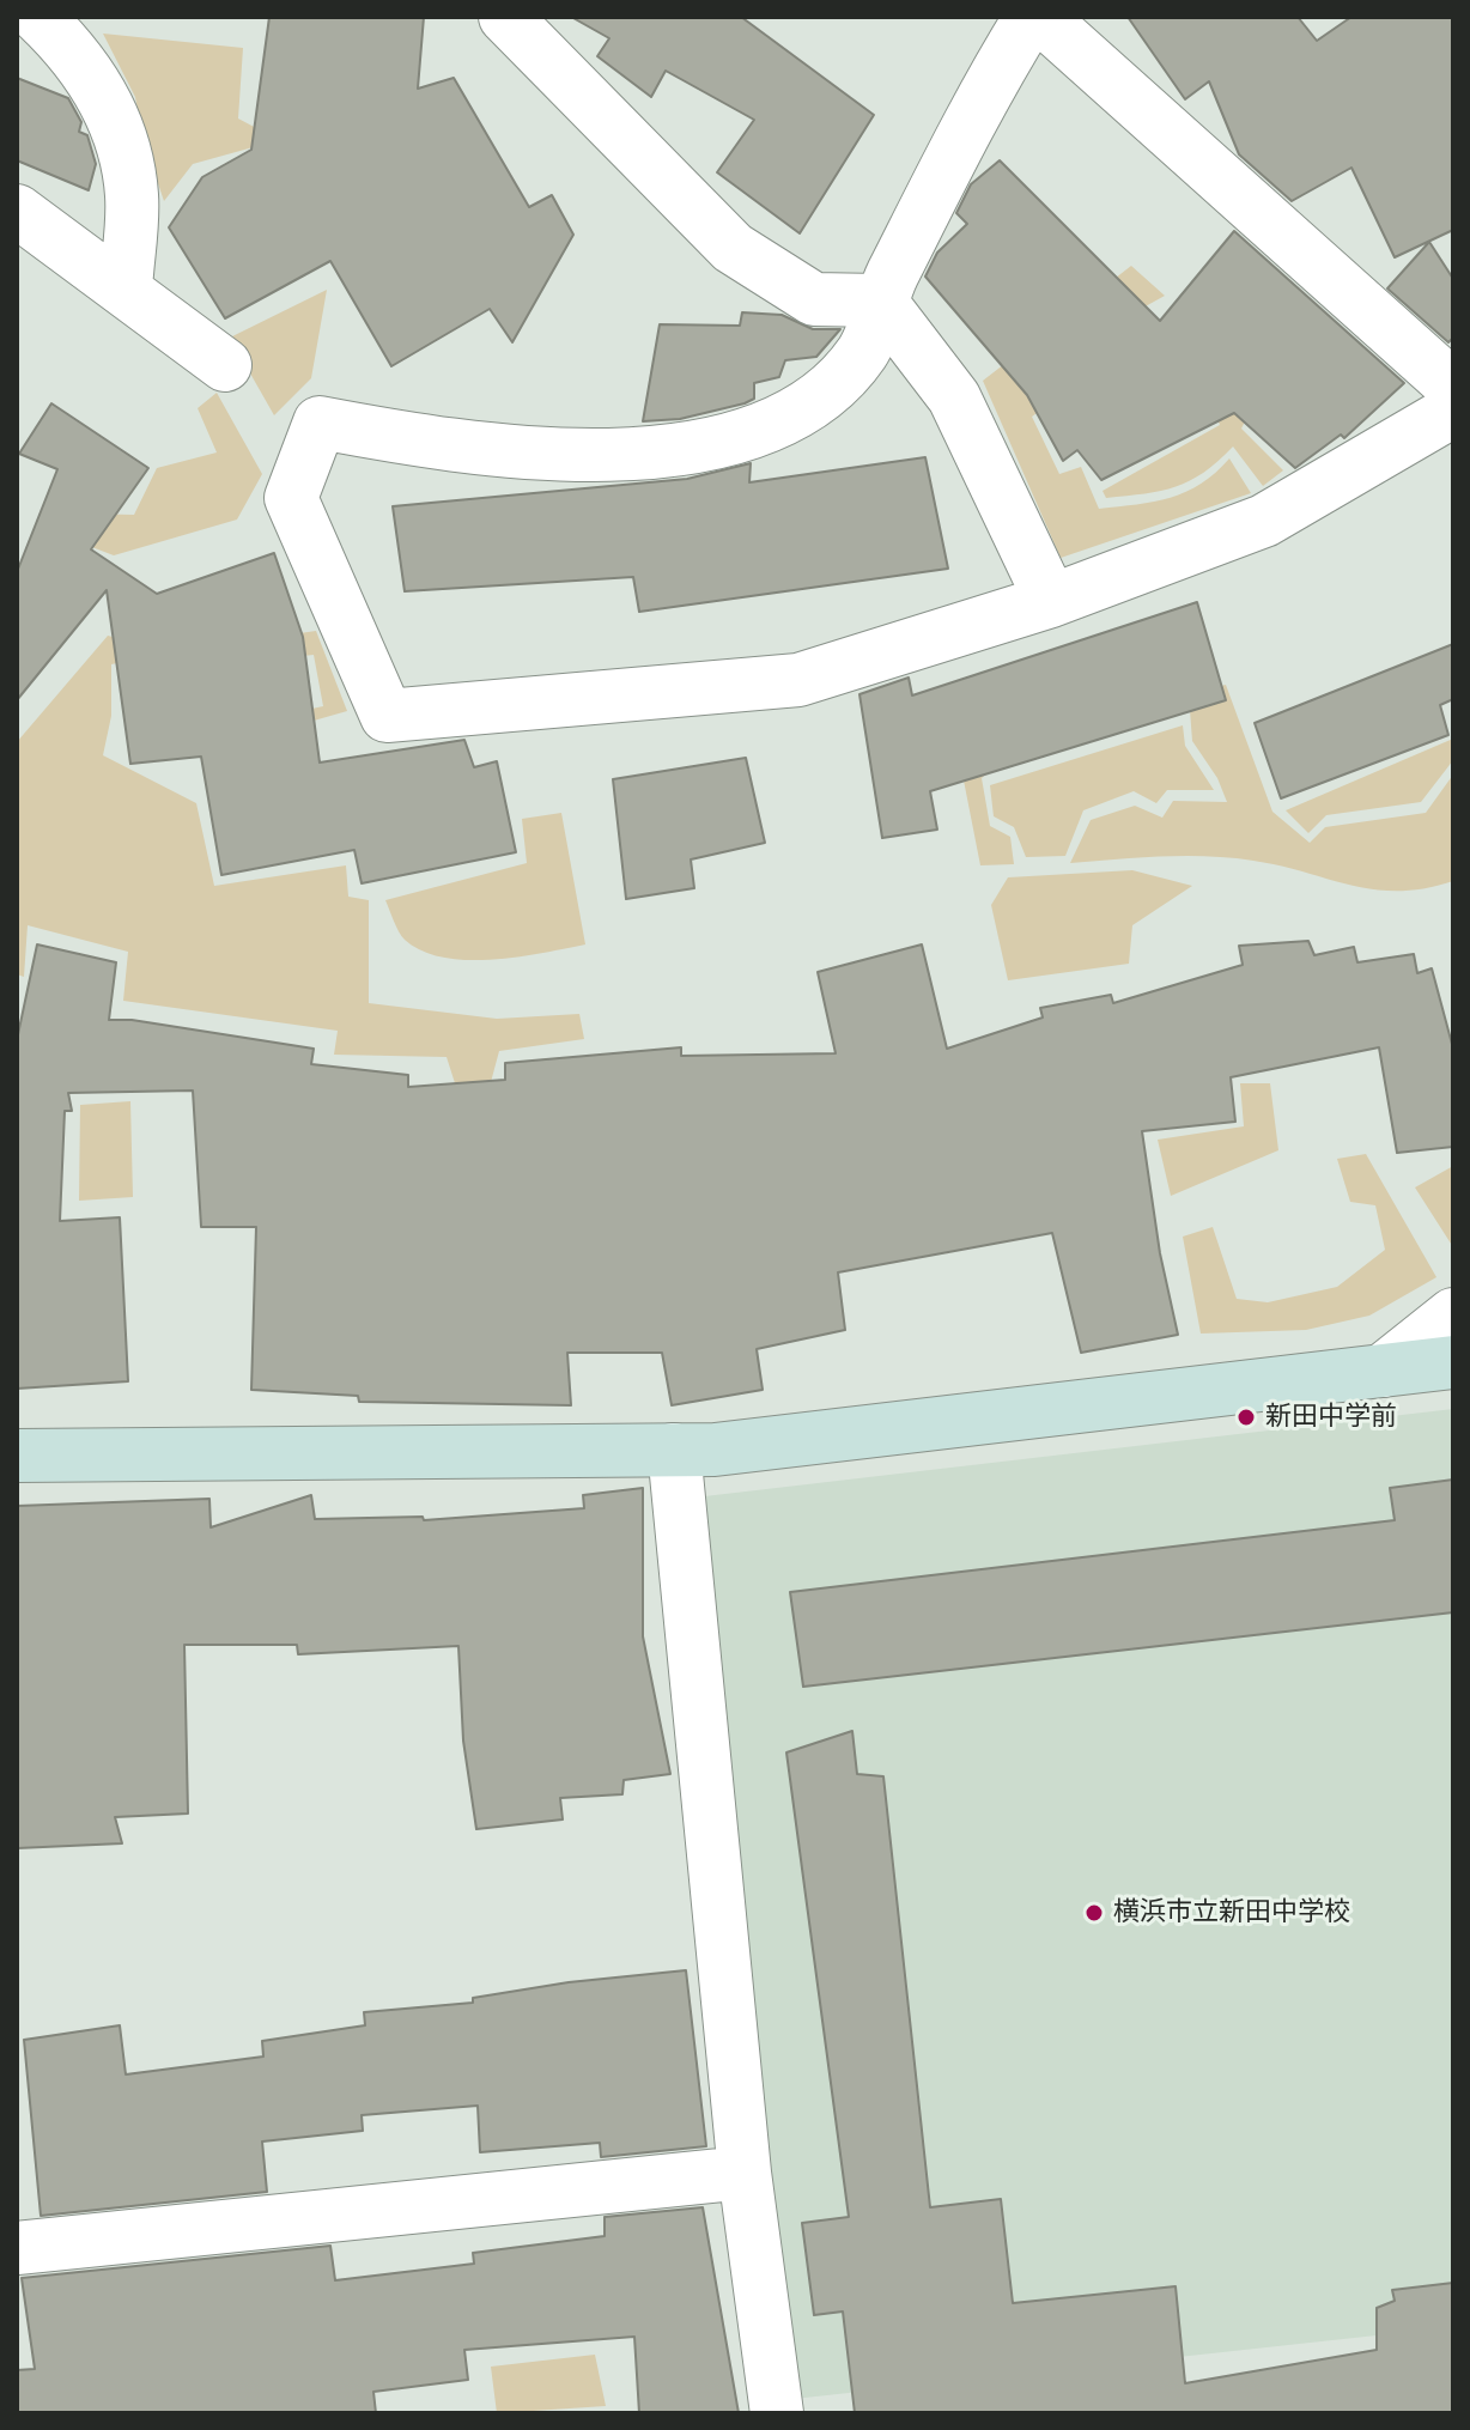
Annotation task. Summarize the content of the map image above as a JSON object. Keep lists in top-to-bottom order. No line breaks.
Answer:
{"places":["新田中学前","横浜市立新田中学校"]}
